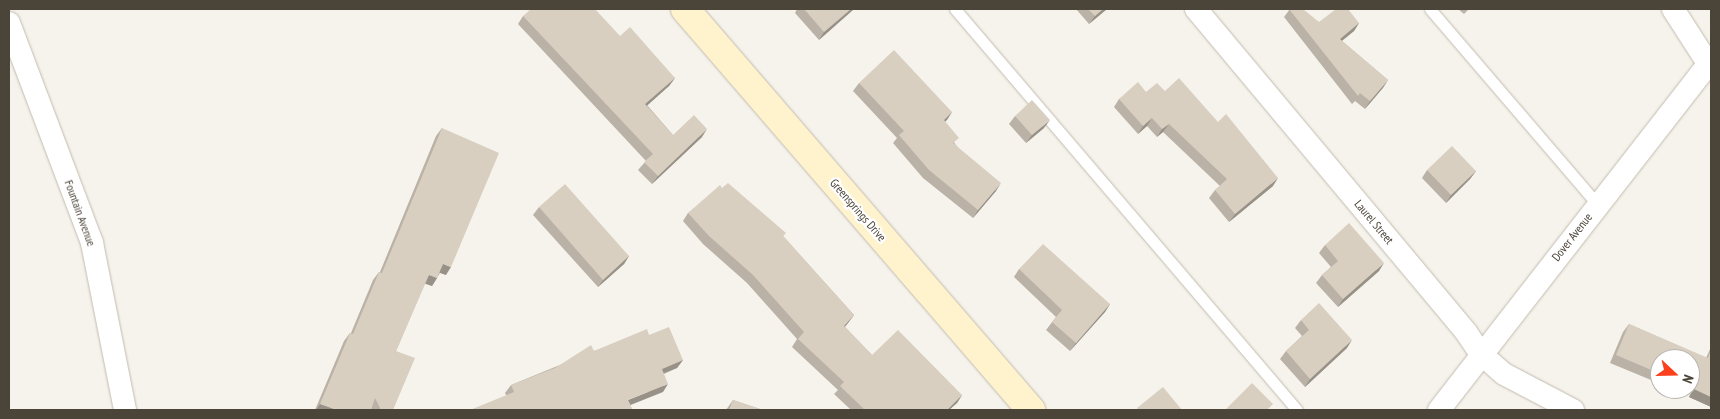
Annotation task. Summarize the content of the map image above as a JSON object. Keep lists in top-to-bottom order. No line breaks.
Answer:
{"streets":{"street":["Greensprings Drive","Fountain Avenue","Laurel Street","Dover Avenue"]},"crossings":[["Laurel Street","Dover Avenue"]],"north":"right"}
